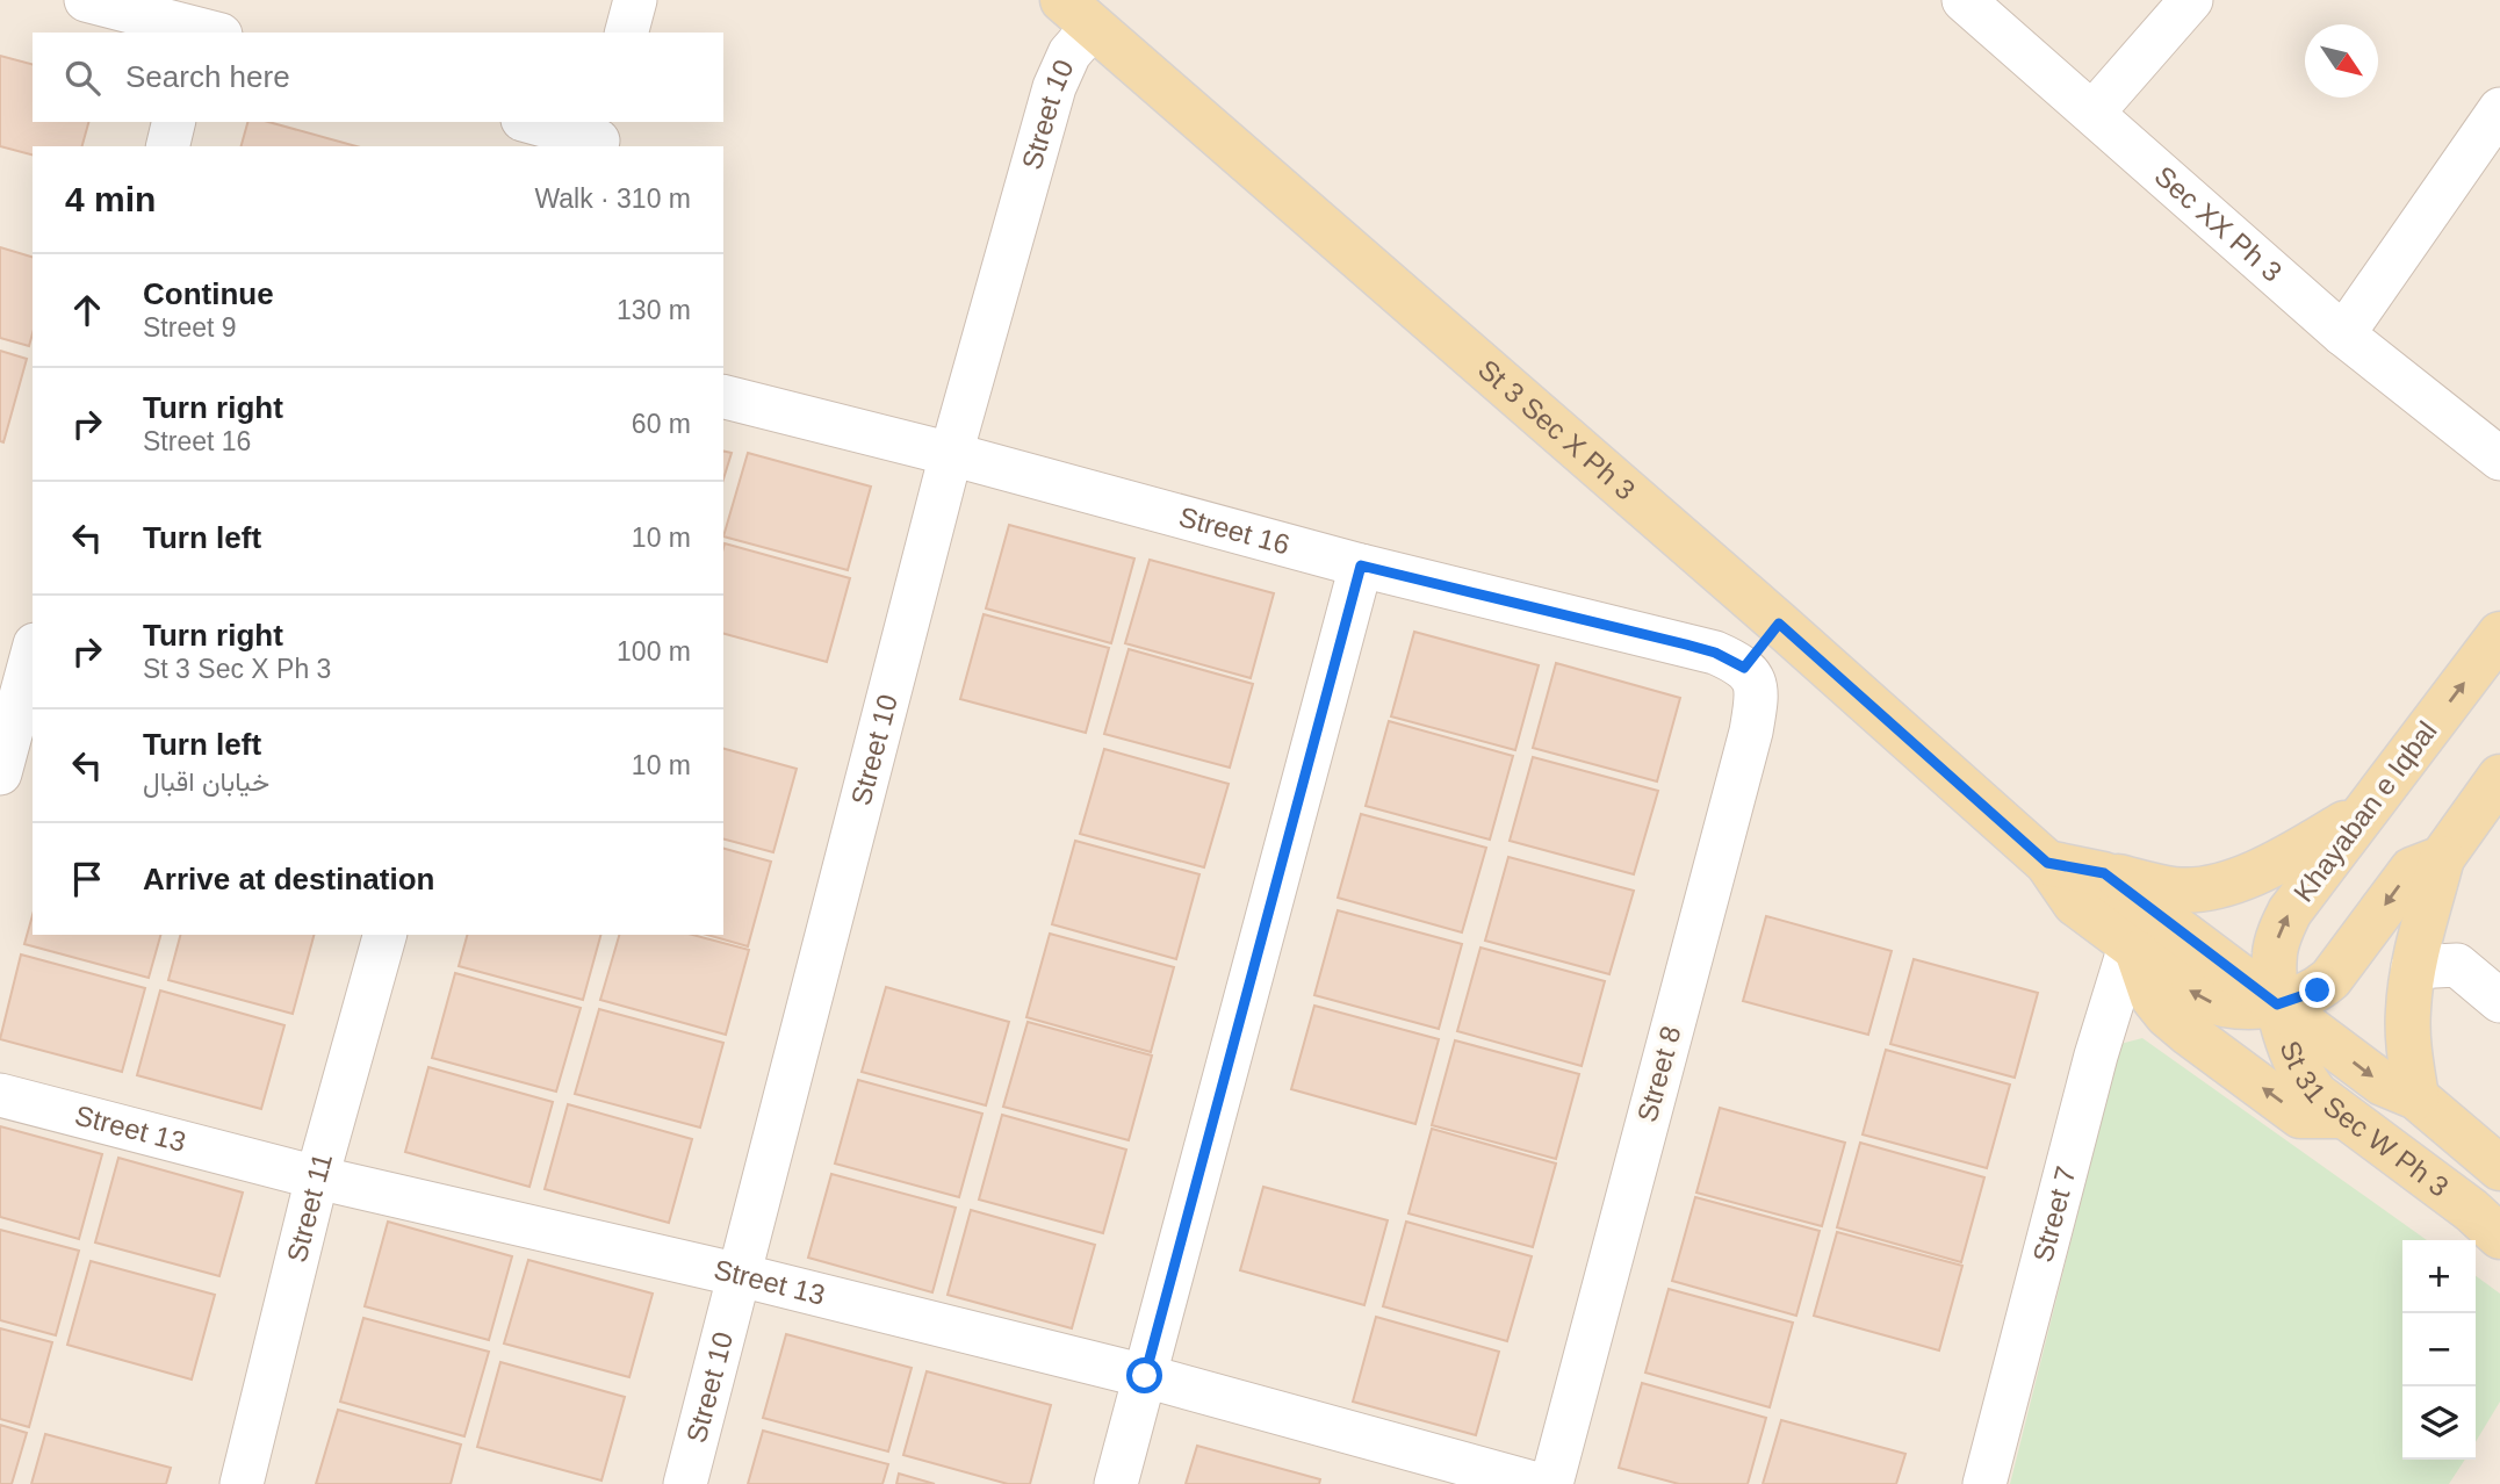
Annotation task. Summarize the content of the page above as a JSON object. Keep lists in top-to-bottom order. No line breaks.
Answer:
{"streets":{"main road":["St 3 Sec X Ph 3","Khayaban e Iqbal","St 31 Sec W Ph 3"],"street":["Street 10","Sec XX Ph 3","Street 16","Street 8","Street 13","Street 11","Street 7"]},"crossings":[["Street 10","St 3 Sec X Ph 3"],["Street 10","Street 16"],["Street 10","Street 13"],["St 3 Sec X Ph 3","Khayaban e Iqbal"],["St 3 Sec X Ph 3","St 31 Sec W Ph 3"],["St 3 Sec X Ph 3","Street 7"],["Street 16","Street 8"],["Khayaban e Iqbal","St 31 Sec W Ph 3"],["Street 13","Street 11"]],"north":"bottom right","page":{"search":"Search here","heading":["4 min","Walk · 310 m"],"list":[["Continue","Street 9","130 m"],["Turn right","Street 16","60 m"],["Turn left","10 m"],["Turn right","St 3 Sec X Ph 3","100 m"],["Turn left","خیابان اقبال","10 m"],"Arrive at destination"],"map_buttons":["+","−"]}}
